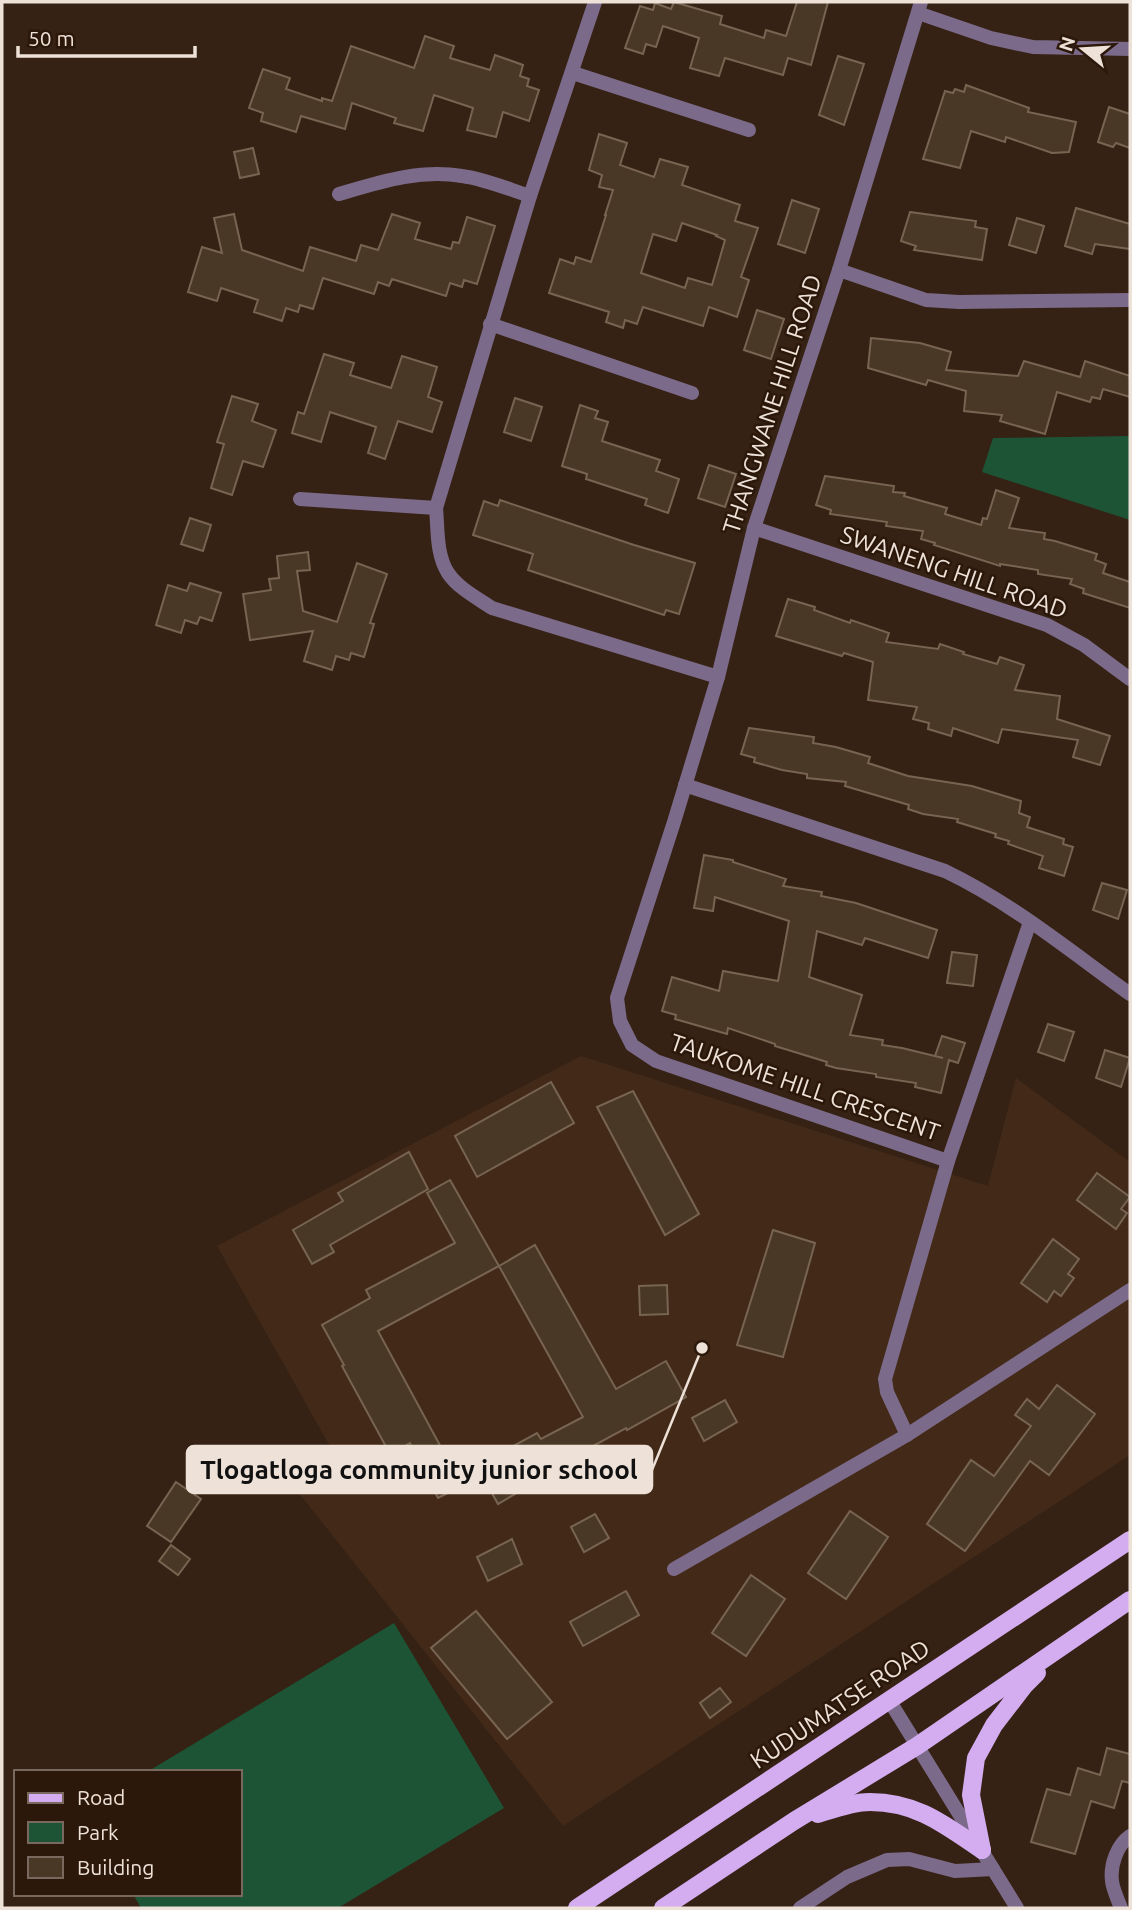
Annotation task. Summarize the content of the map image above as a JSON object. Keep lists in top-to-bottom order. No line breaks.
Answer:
{"streets":{"main road":["KUDUMATSE ROAD"],"street":["THANGWANE HILL ROAD","SWANENG HILL ROAD","TAUKOME HILL CRESCENT"]},"crossings":[["THANGWANE HILL ROAD","SWANENG HILL ROAD"],["THANGWANE HILL ROAD","TAUKOME HILL CRESCENT"]],"places":["Tlogatloga community junior school"],"legend":["Road","Park","Building"],"scale_bar":"50 m","north":"left"}
